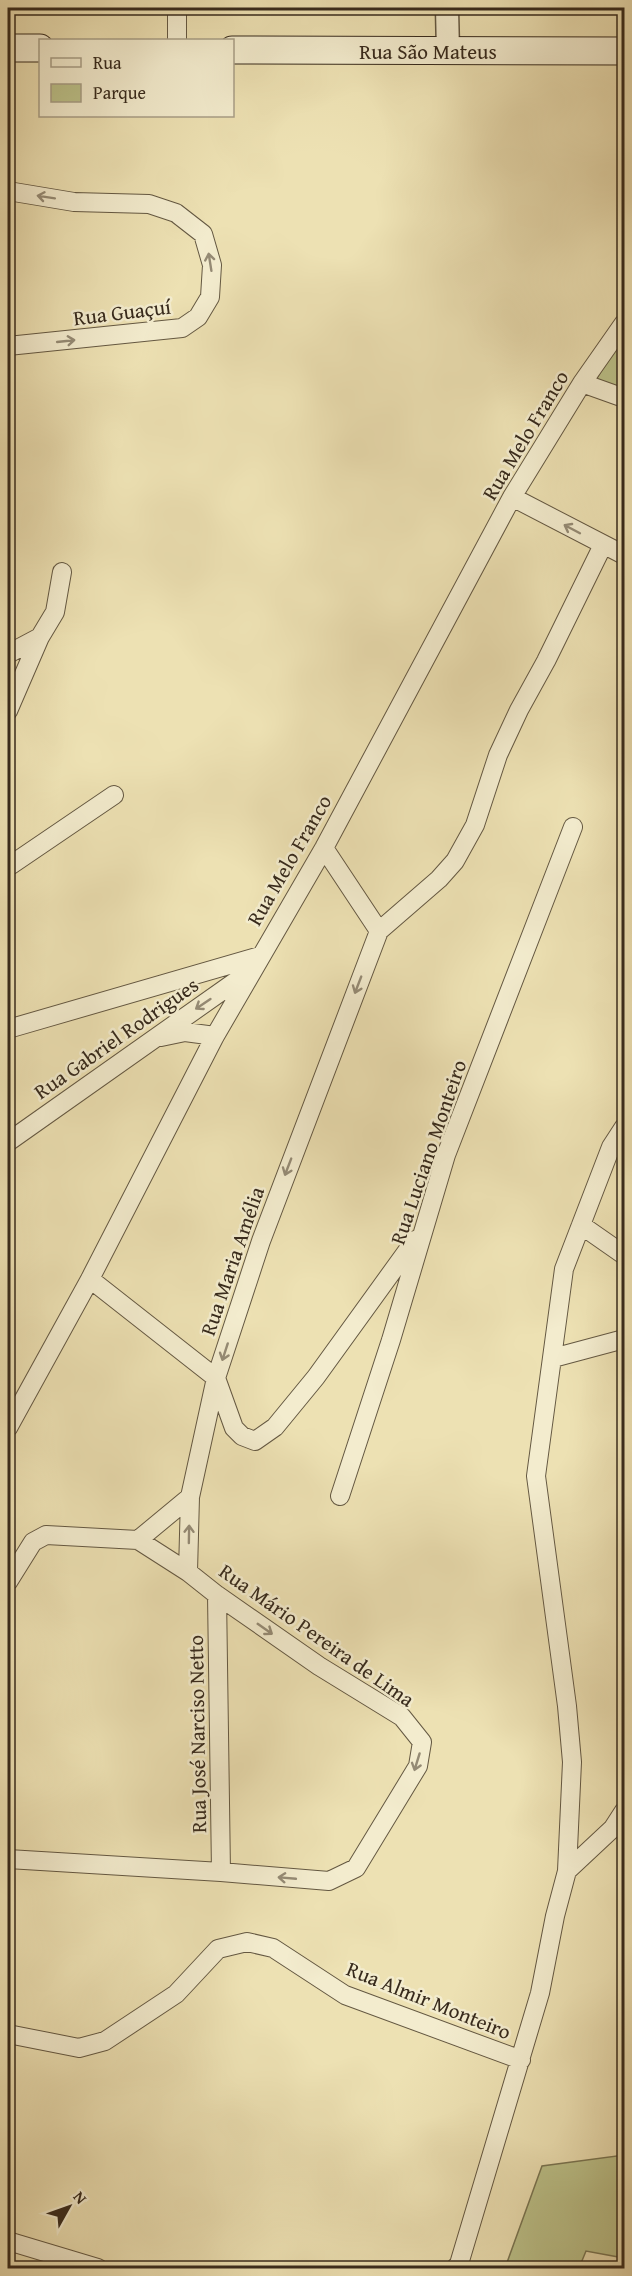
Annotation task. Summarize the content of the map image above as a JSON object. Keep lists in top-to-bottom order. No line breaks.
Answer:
{"streets":{"main road":["Rua São Mateus"],"street":["Rua Guaçuí","Rua Melo Franco","Rua Gabriel Rodrigues","Rua Luciano Monteiro","Rua Maria Amélia","Rua Mário Pereira de Lima","Rua José Narciso Netto","Rua Almir Monteiro"]},"crossings":[["Rua Melo Franco","Rua Gabriel Rodrigues"],["Rua Maria Amélia","Rua Mário Pereira de Lima"],["Rua Mário Pereira de Lima","Rua José Narciso Netto"]],"one_way":["Rua Maria Amélia"],"legend":["Rua","Parque"],"north":"top right"}
